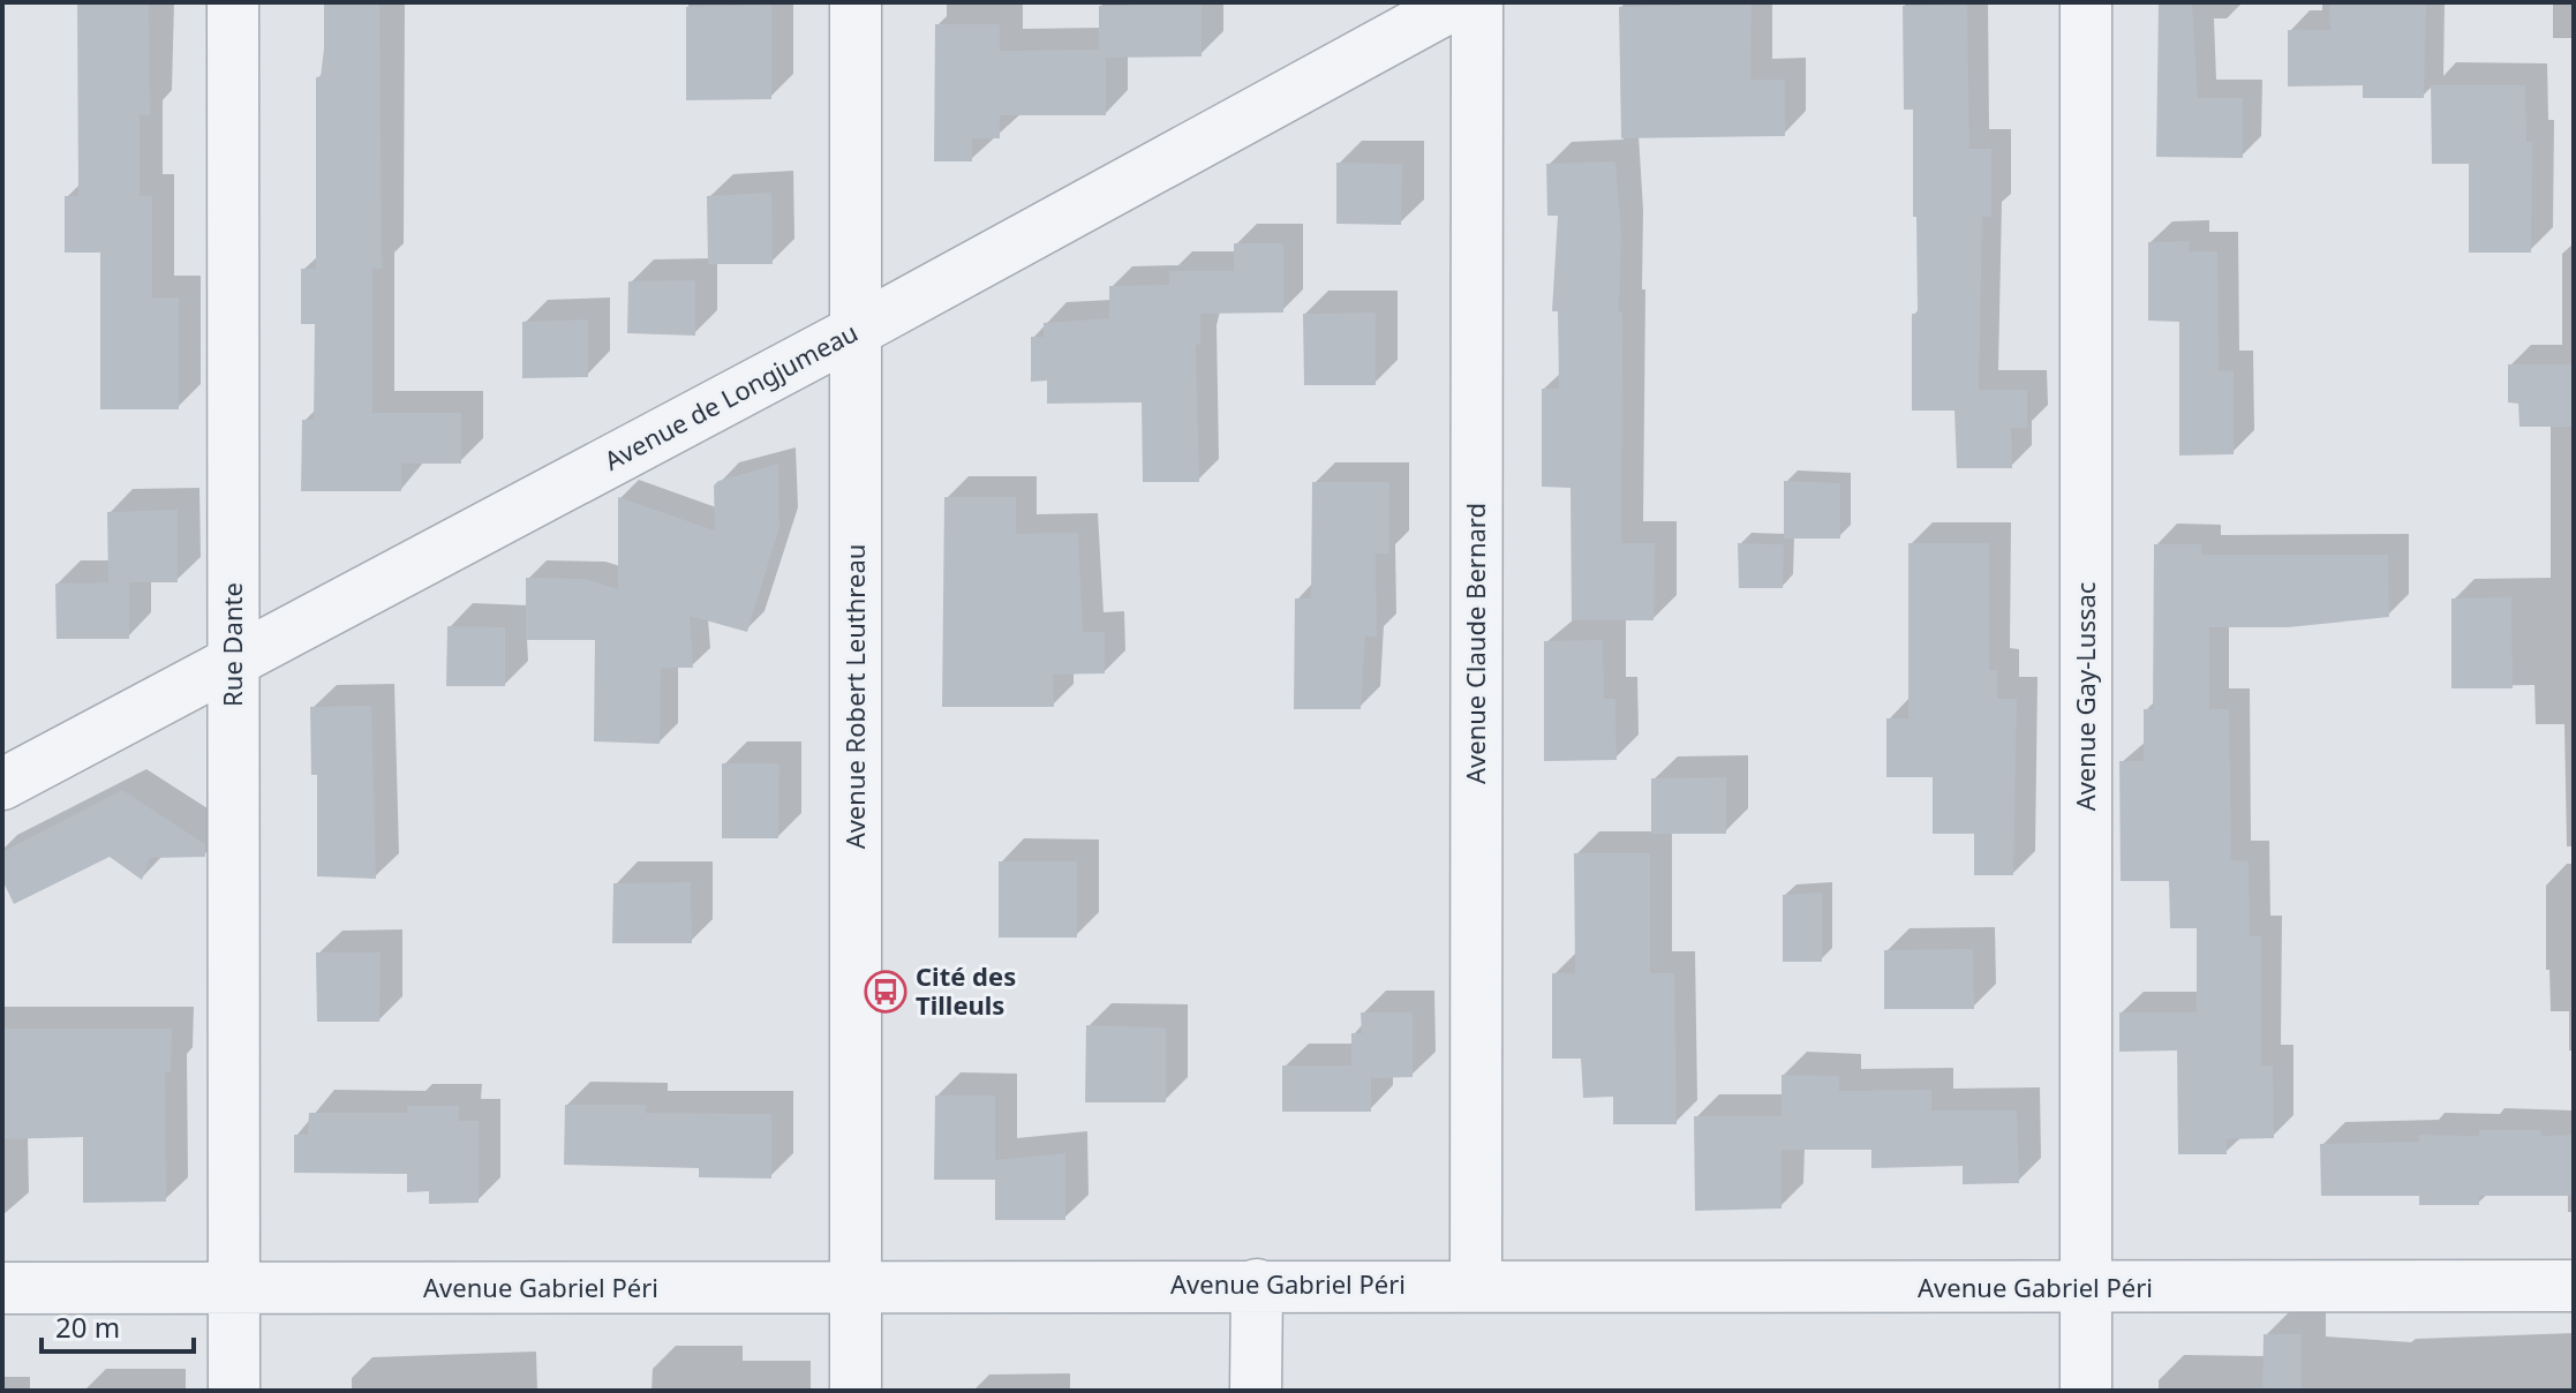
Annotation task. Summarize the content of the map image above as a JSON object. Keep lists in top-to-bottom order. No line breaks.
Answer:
{"streets":{"street":["Avenue de Longjumeau","Avenue Claude Bernard","Rue Dante","Avenue Robert Leuthreau","Avenue Gay-Lussac","Avenue Gabriel Péri"]},"crossings":[["Avenue de Longjumeau","Rue Dante"],["Avenue de Longjumeau","Avenue Robert Leuthreau"],["Avenue Claude Bernard","Avenue Gabriel Péri"],["Rue Dante","Avenue Gabriel Péri"],["Avenue Robert Leuthreau","Avenue Gabriel Péri"],["Avenue Gay-Lussac","Avenue Gabriel Péri"]],"places":{"bus stop":["Cité des Tilleuls"]},"scale_bar":"20 m"}
